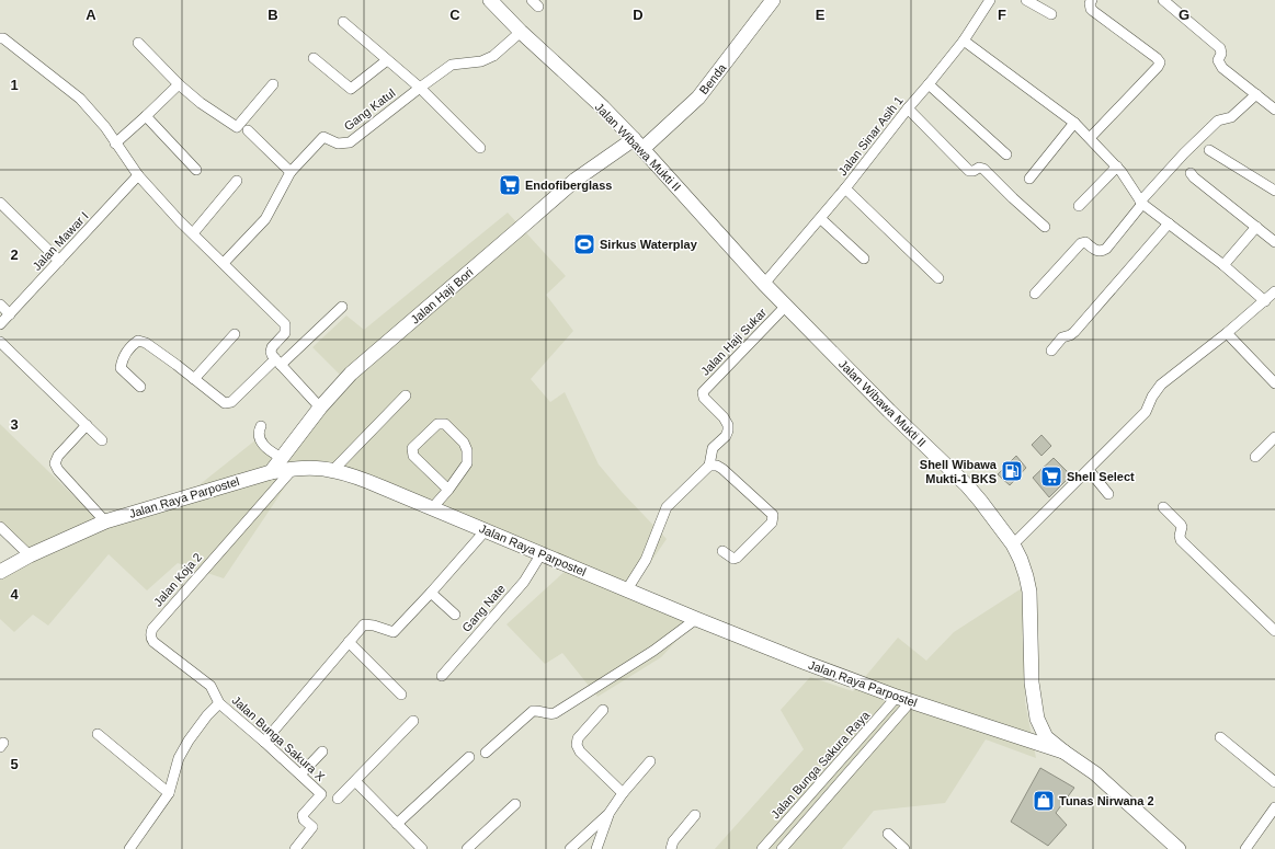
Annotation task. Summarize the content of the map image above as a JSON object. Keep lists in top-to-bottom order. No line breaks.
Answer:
{"streets":{"main road":["Benda","Jalan Wibawa Mukti II","Jalan Haji Bori","Jalan Raya Parpostel"],"street":["Gang Katul","Jalan Sinar Asih 1","Jalan Mawar I","Jalan Haji Sukar","Jalan Koja 2","Gang Nate","Jalan Bunga Sakura X","Jalan Bunga Sakura Raya"]},"crossings":[["Benda","Jalan Wibawa Mukti II"],["Benda","Jalan Haji Bori"],["Gang Katul","Jalan Wibawa Mukti II"],["Jalan Sinar Asih 1","Jalan Wibawa Mukti II"],["Jalan Wibawa Mukti II","Jalan Haji Bori"],["Jalan Wibawa Mukti II","Jalan Haji Sukar"],["Jalan Wibawa Mukti II","Jalan Raya Parpostel"],["Jalan Haji Bori","Jalan Raya Parpostel"],["Jalan Haji Sukar","Jalan Raya Parpostel"],["Jalan Raya Parpostel","Jalan Koja 2"],["Jalan Raya Parpostel","Gang Nate"],["Jalan Raya Parpostel","Jalan Bunga Sakura Raya"],["Jalan Koja 2","Jalan Bunga Sakura X"]],"places":{"supermarket":["Endofiberglass","Shell Select"],"sports":["Sirkus Waterplay"],"fuel station":["Shell Wibawa Mukti-1 BKS"],"shop":["Tunas Nirwana 2"]},"grid":{"columns":["A","B","C","D","E","F","G"],"rows":["1","2","3","4","5"]}}
